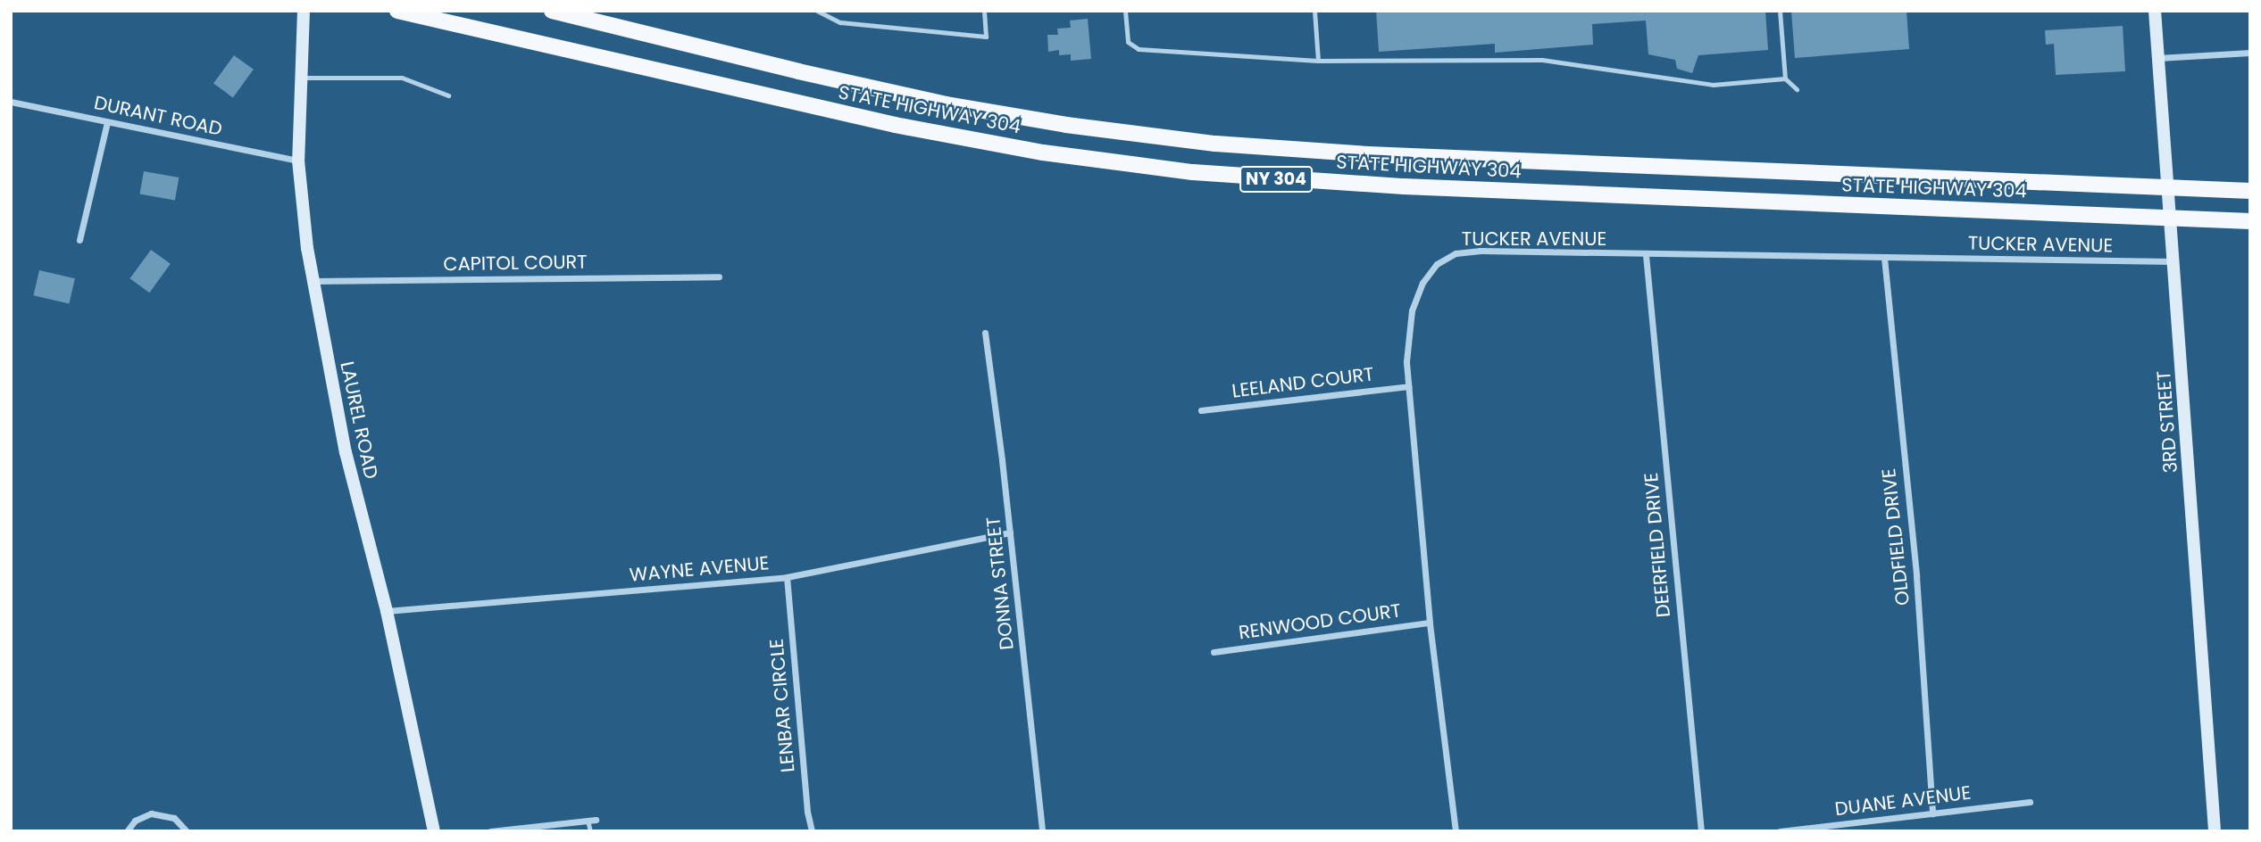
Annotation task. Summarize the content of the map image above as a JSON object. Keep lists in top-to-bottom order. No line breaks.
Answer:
{"streets":{"main road":["STATE HIGHWAY 304","NY 304"],"street":["DURANT ROAD","TUCKER AVENUE","CAPITOL COURT","LEELAND COURT","LAUREL ROAD","3RD STREET","OLDFIELD DRIVE","DEERFIELD DRIVE","WAYNE AVENUE","DONNA STREET","RENWOOD COURT","LENBAR CIRCLE","DUANE AVENUE"]},"crossings":[["STATE HIGHWAY 304","3RD STREET"],["DURANT ROAD","LAUREL ROAD"],["TUCKER AVENUE","LEELAND COURT"],["TUCKER AVENUE","3RD STREET"],["TUCKER AVENUE","OLDFIELD DRIVE"],["TUCKER AVENUE","DEERFIELD DRIVE"],["TUCKER AVENUE","RENWOOD COURT"],["CAPITOL COURT","LAUREL ROAD"],["LAUREL ROAD","WAYNE AVENUE"],["OLDFIELD DRIVE","DUANE AVENUE"],["WAYNE AVENUE","DONNA STREET"],["WAYNE AVENUE","LENBAR CIRCLE"]]}
